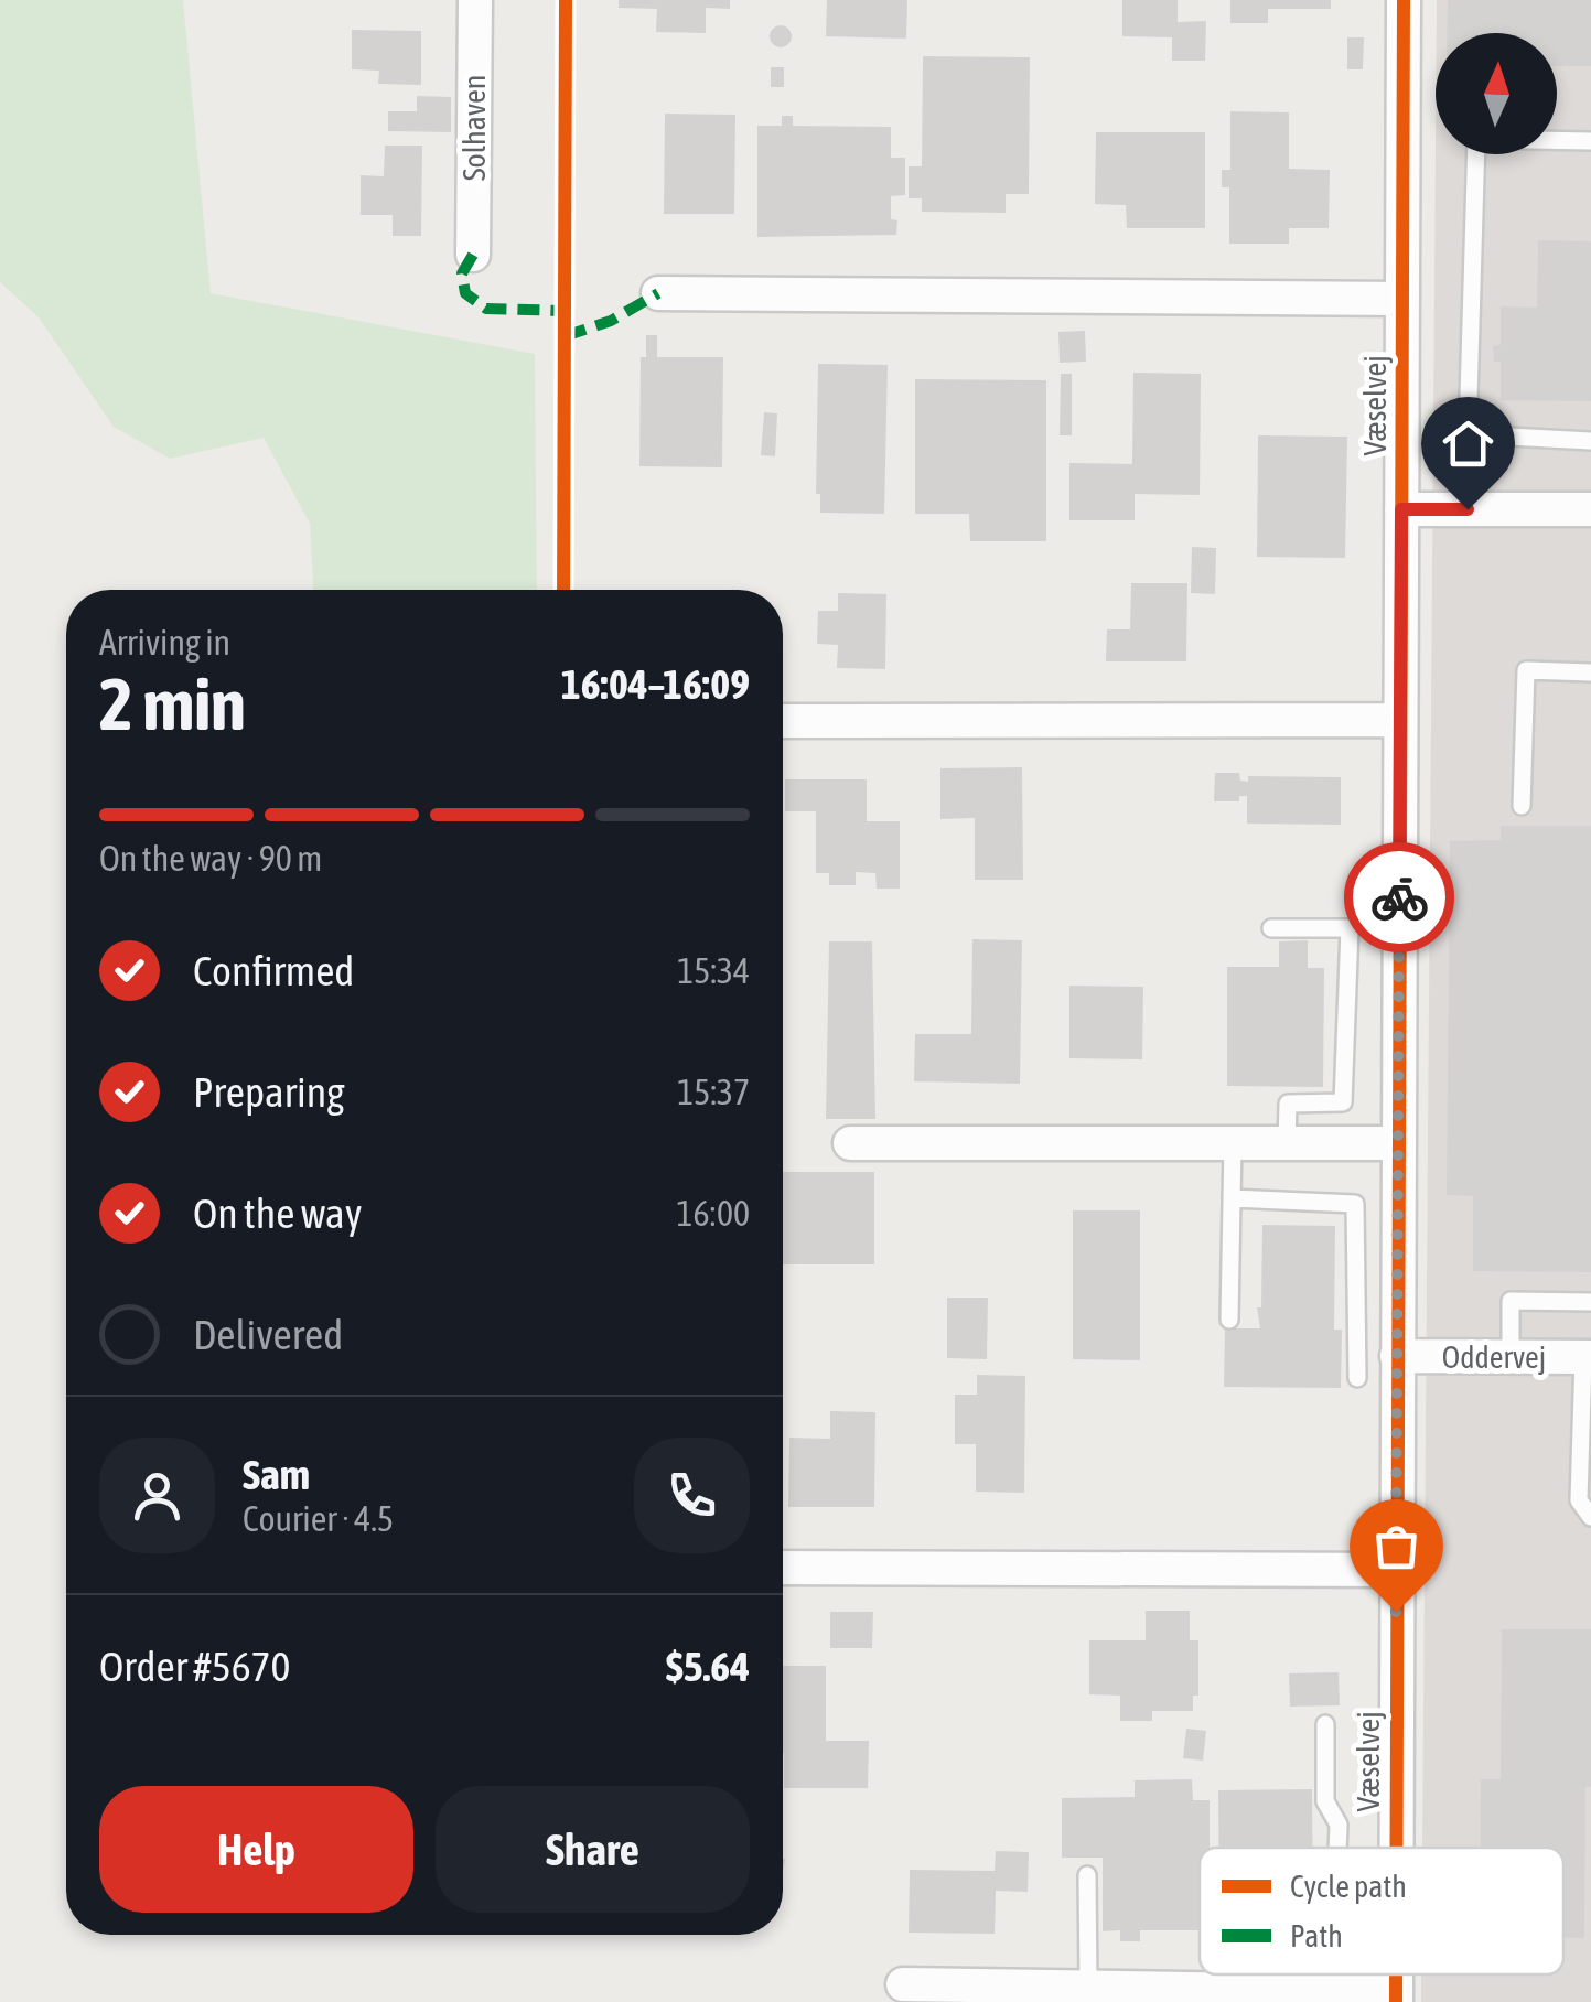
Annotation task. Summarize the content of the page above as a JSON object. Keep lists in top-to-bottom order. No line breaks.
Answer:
{"streets":{"street":["Solhaven","Væselvej","Oddervej"]},"crossings":[["Væselvej","Oddervej"]],"legend":["Cycle path","Path"],"north":"top","page":{"heading":["2 min","Arriving in","16:04–16:09"],"panel":["Sam","Courier · 4.5","Order #5670","$5.64"],"bar":"On the way · 90 m","list":[["Confirmed","15:34"],["Preparing","15:37"],["On the way","16:00"],"Delivered"],"buttons":["Help","Share"]}}
